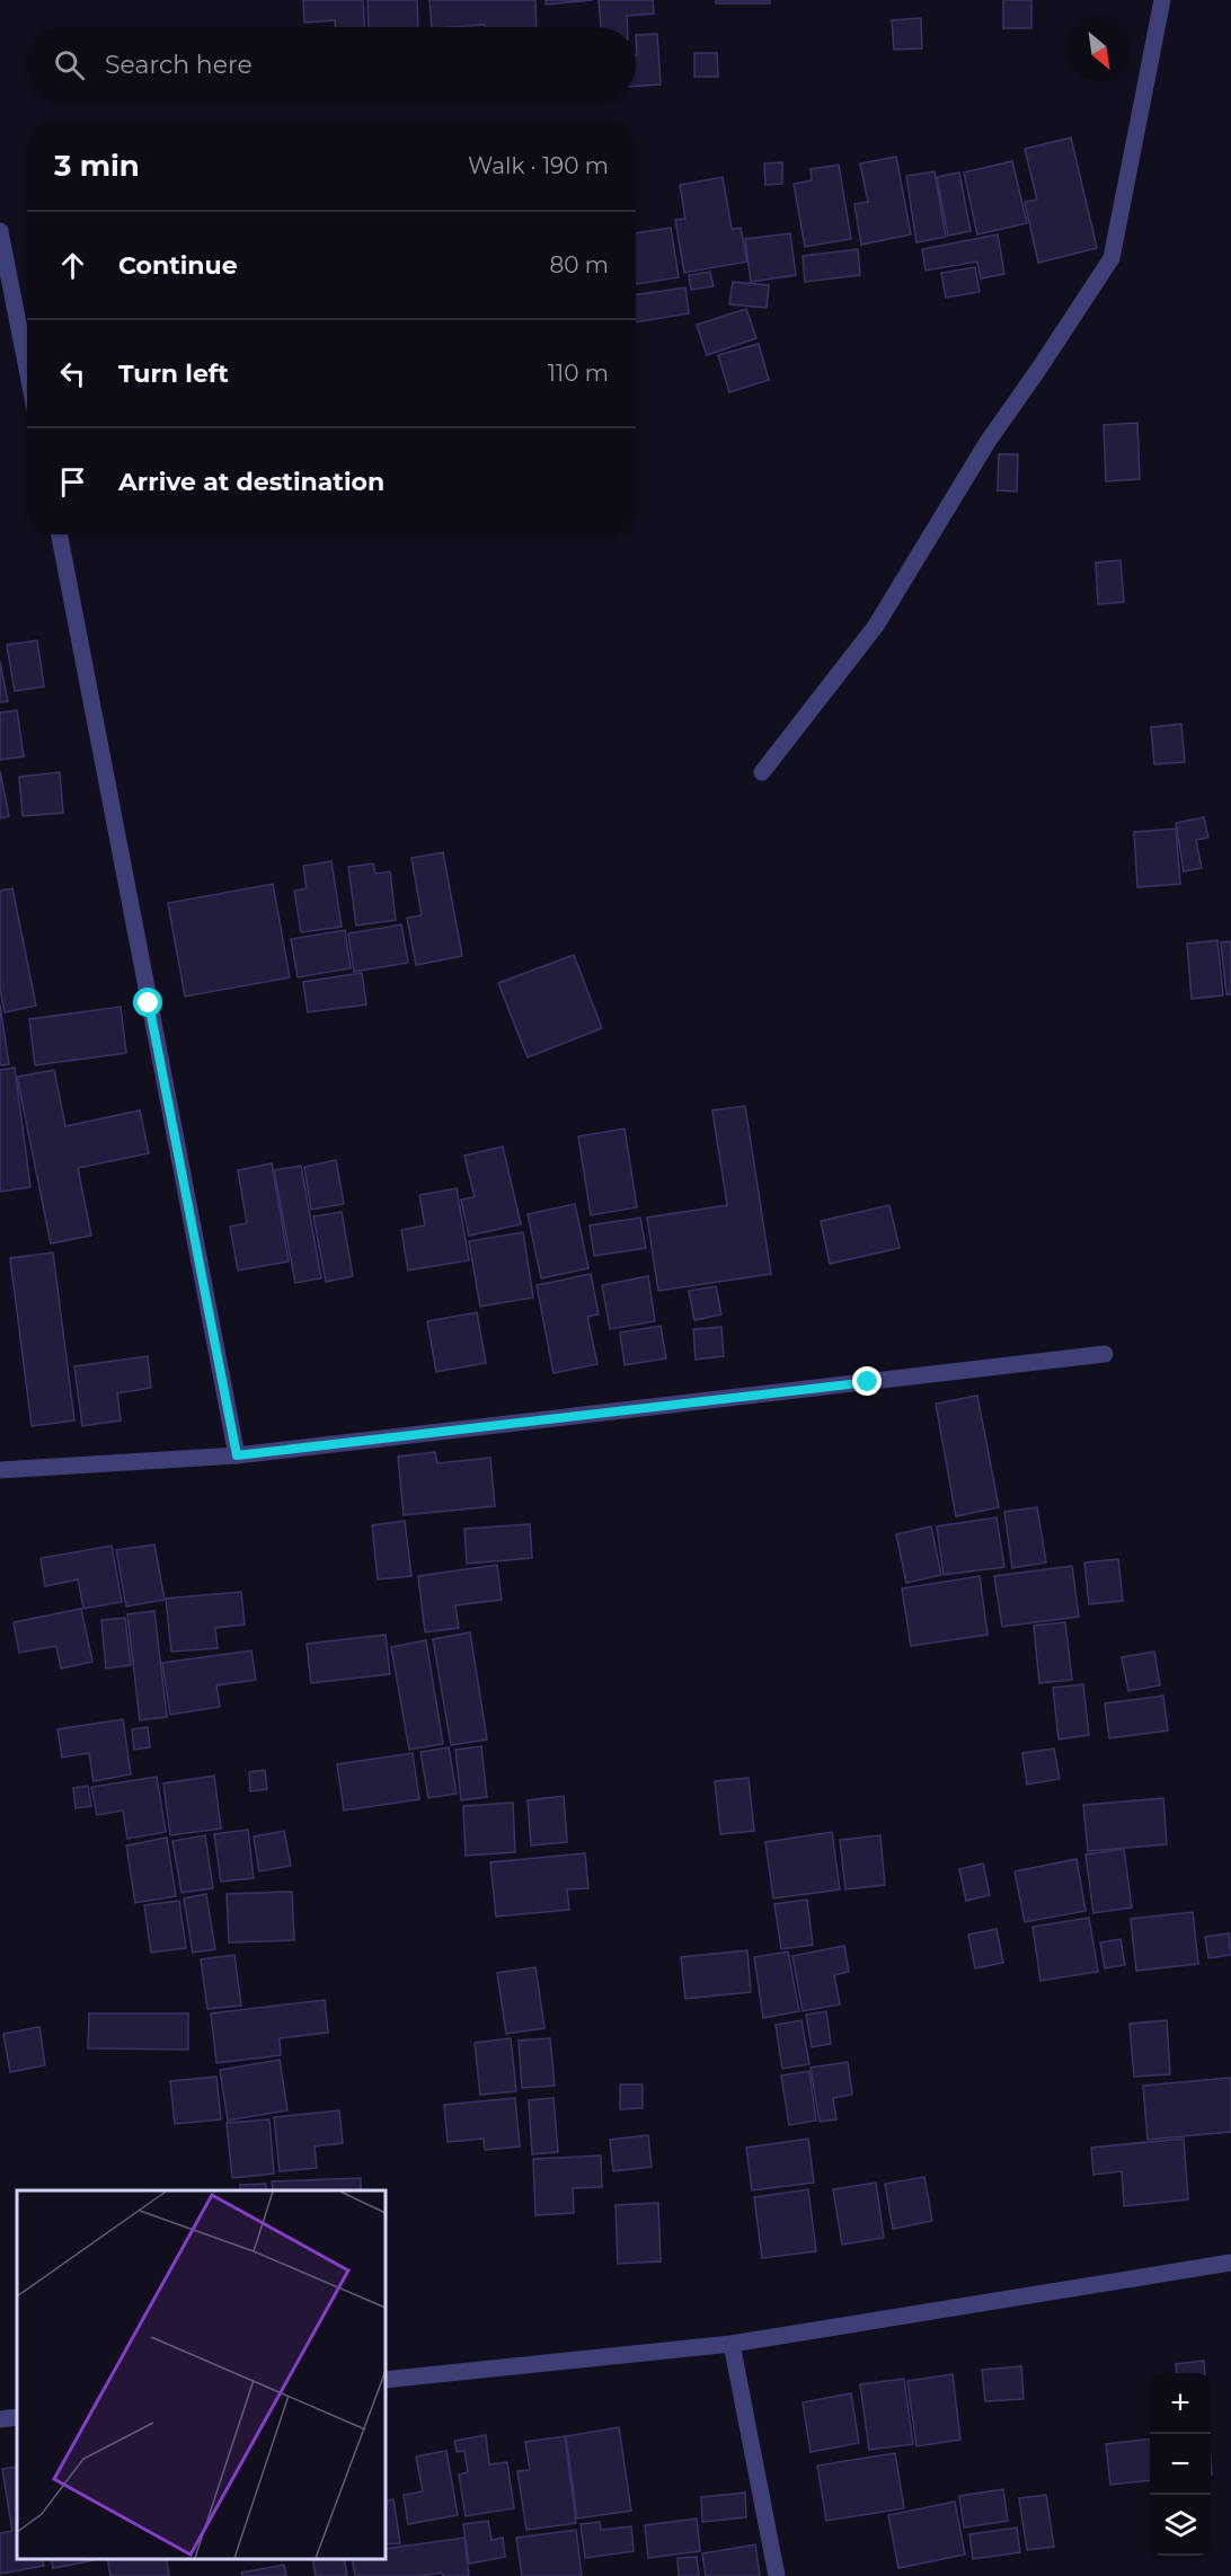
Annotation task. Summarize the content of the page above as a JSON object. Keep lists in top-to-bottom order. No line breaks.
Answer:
{"north":"bottom right","page":{"search":"Search here","heading":["3 min","Walk · 190 m"],"list":[["Continue","80 m"],["Turn left","110 m"],"Arrive at destination"],"map_buttons":["+","−"]}}
